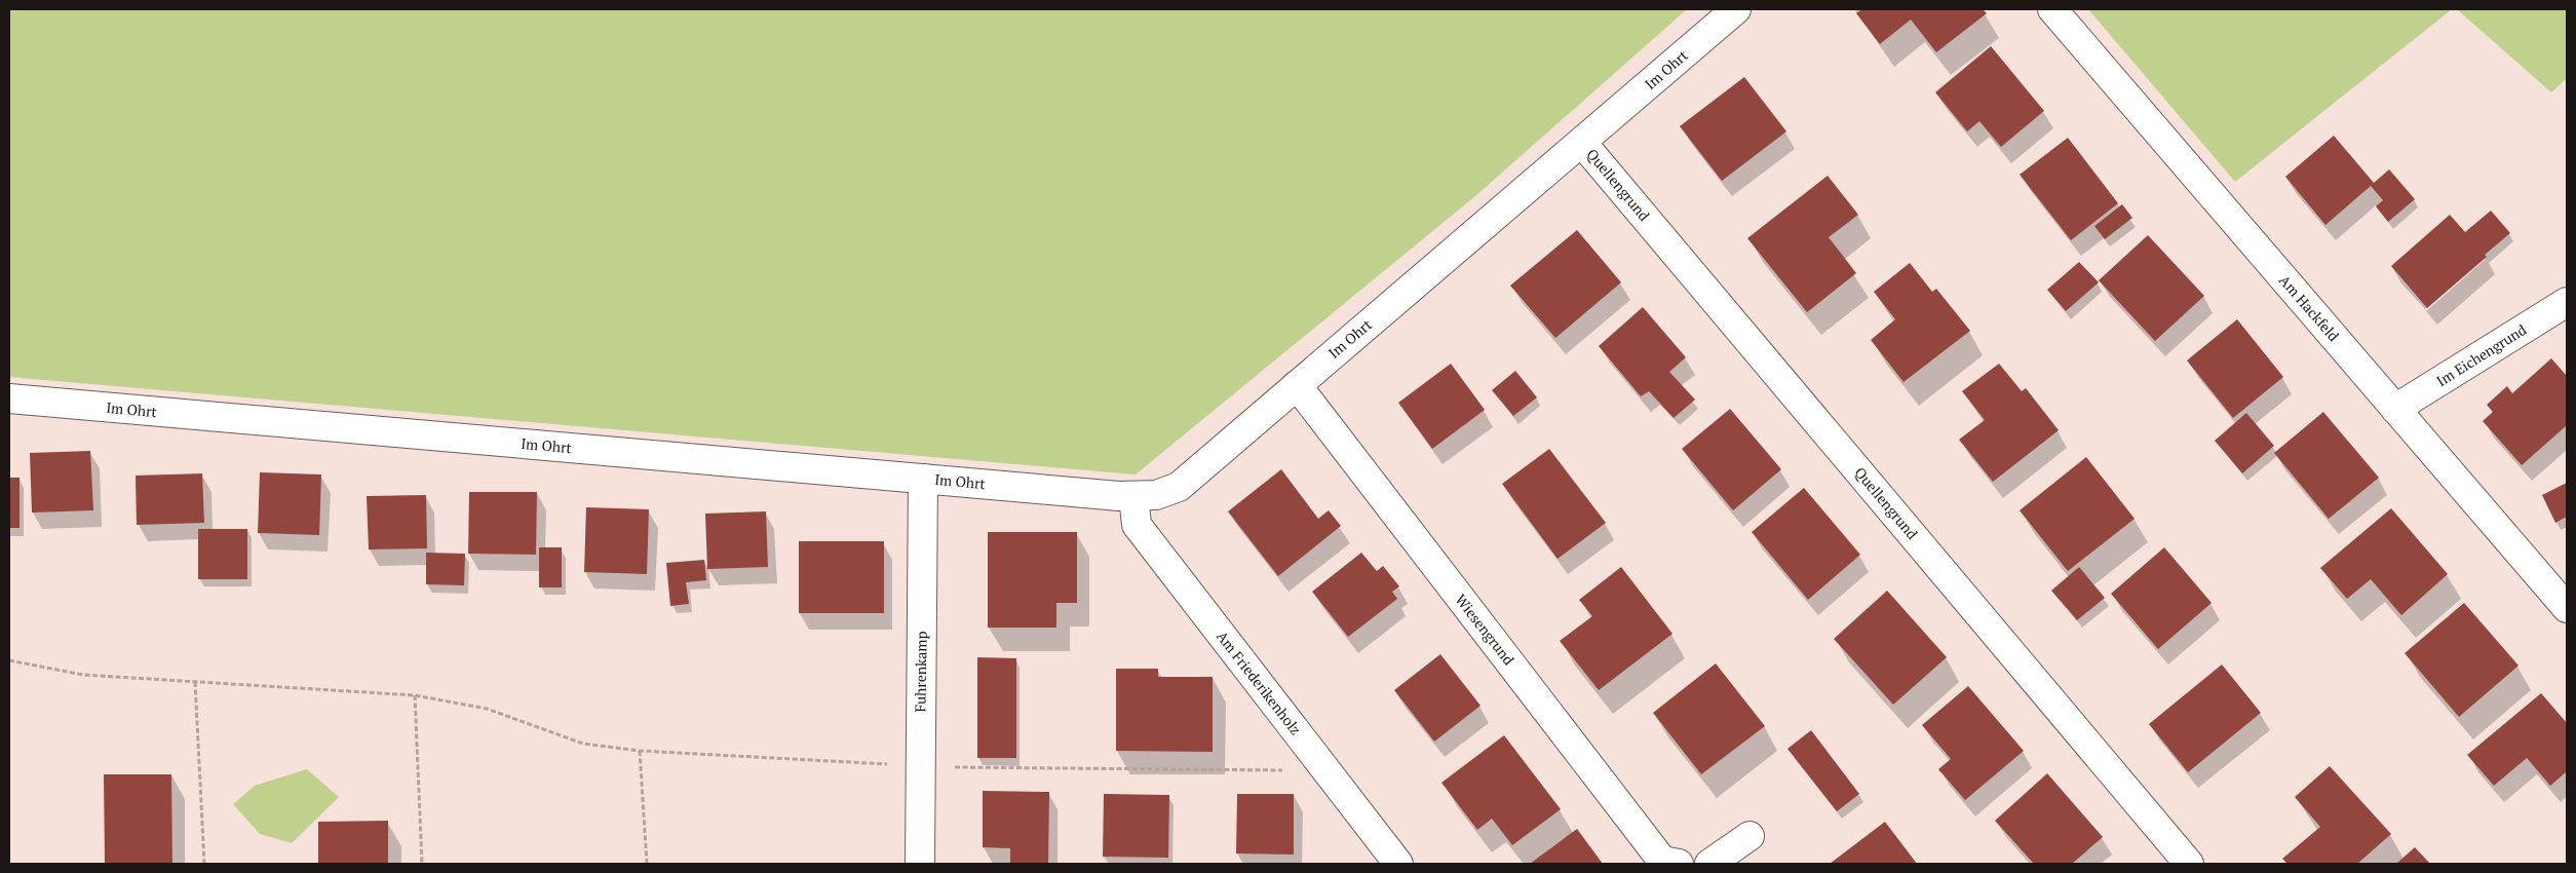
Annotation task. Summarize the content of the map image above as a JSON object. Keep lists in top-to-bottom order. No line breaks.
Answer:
{"streets":{"street":["Im Ohrt","Quellengrund","Am Hackfeld","Im Eichengrund","Wiesengrund","Fuhrenkamp","Am Friederikenholz"]},"crossings":[["Im Ohrt","Quellengrund"],["Im Ohrt","Wiesengrund"],["Im Ohrt","Fuhrenkamp"],["Im Ohrt","Am Friederikenholz"],["Am Hackfeld","Im Eichengrund"]]}
